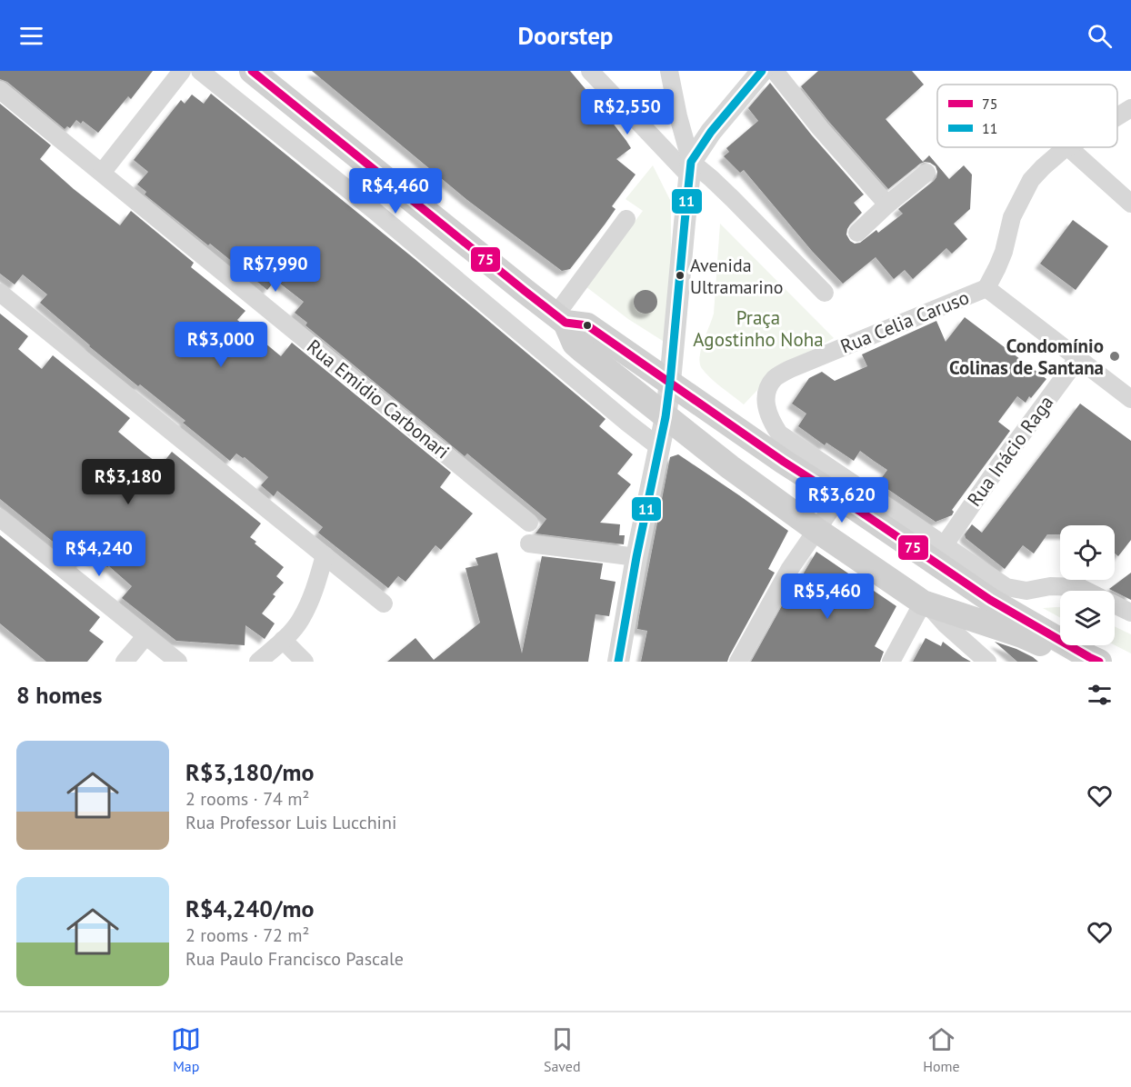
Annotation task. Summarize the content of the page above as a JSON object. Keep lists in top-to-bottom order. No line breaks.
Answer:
{"streets":{"street":["Rua Celia Caruso","Rua Emidio Carbonari","Rua Inácio Raga"]},"crossings":[["Rua Celia Caruso","Rua Inácio Raga"]],"parks":["Praça Agostinho Noha"],"places":["Avenida Ultramarino","Condomínio Colinas de Santana"],"lines":["transit line 75","transit line 11"],"legend":["75","11"],"page":{"header":"Doorstep","price":["R$2,550","R$4,460","R$7,990","R$3,000","R$3,180","R$3,620","R$4,240","R$5,460"],"heading":"8 homes","list":[{"name":"R$3,180/mo","note":"2 rooms · 74 m² · Rua Professor Luis Lucchini"},{"name":"R$4,240/mo","note":"2 rooms · 72 m² · Rua Paulo Francisco Pascale"}],"tabs":["Map","Saved","Home"]}}
